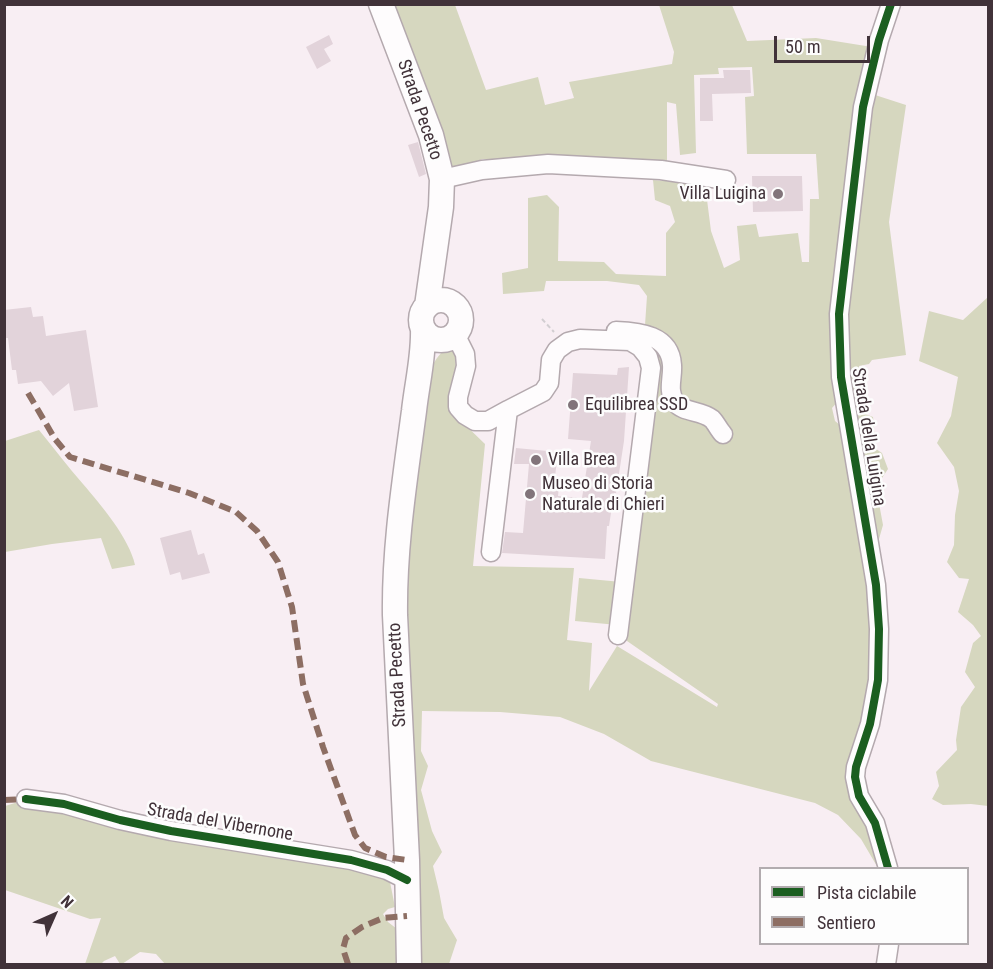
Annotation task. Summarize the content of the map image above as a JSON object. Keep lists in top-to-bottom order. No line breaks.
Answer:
{"streets":{"main road":["Strada Pecetto"],"street":["Strada della Luigina","Strada del Vibernone"]},"crossings":[["Strada Pecetto","Strada del Vibernone"]],"places":["Villa Luigina","Equilibrea SSD","Villa Brea","Museo di Storia Naturale di Chieri"],"legend":["Pista ciclabile","Sentiero"],"scale_bar":"50 m","north":"top right"}
